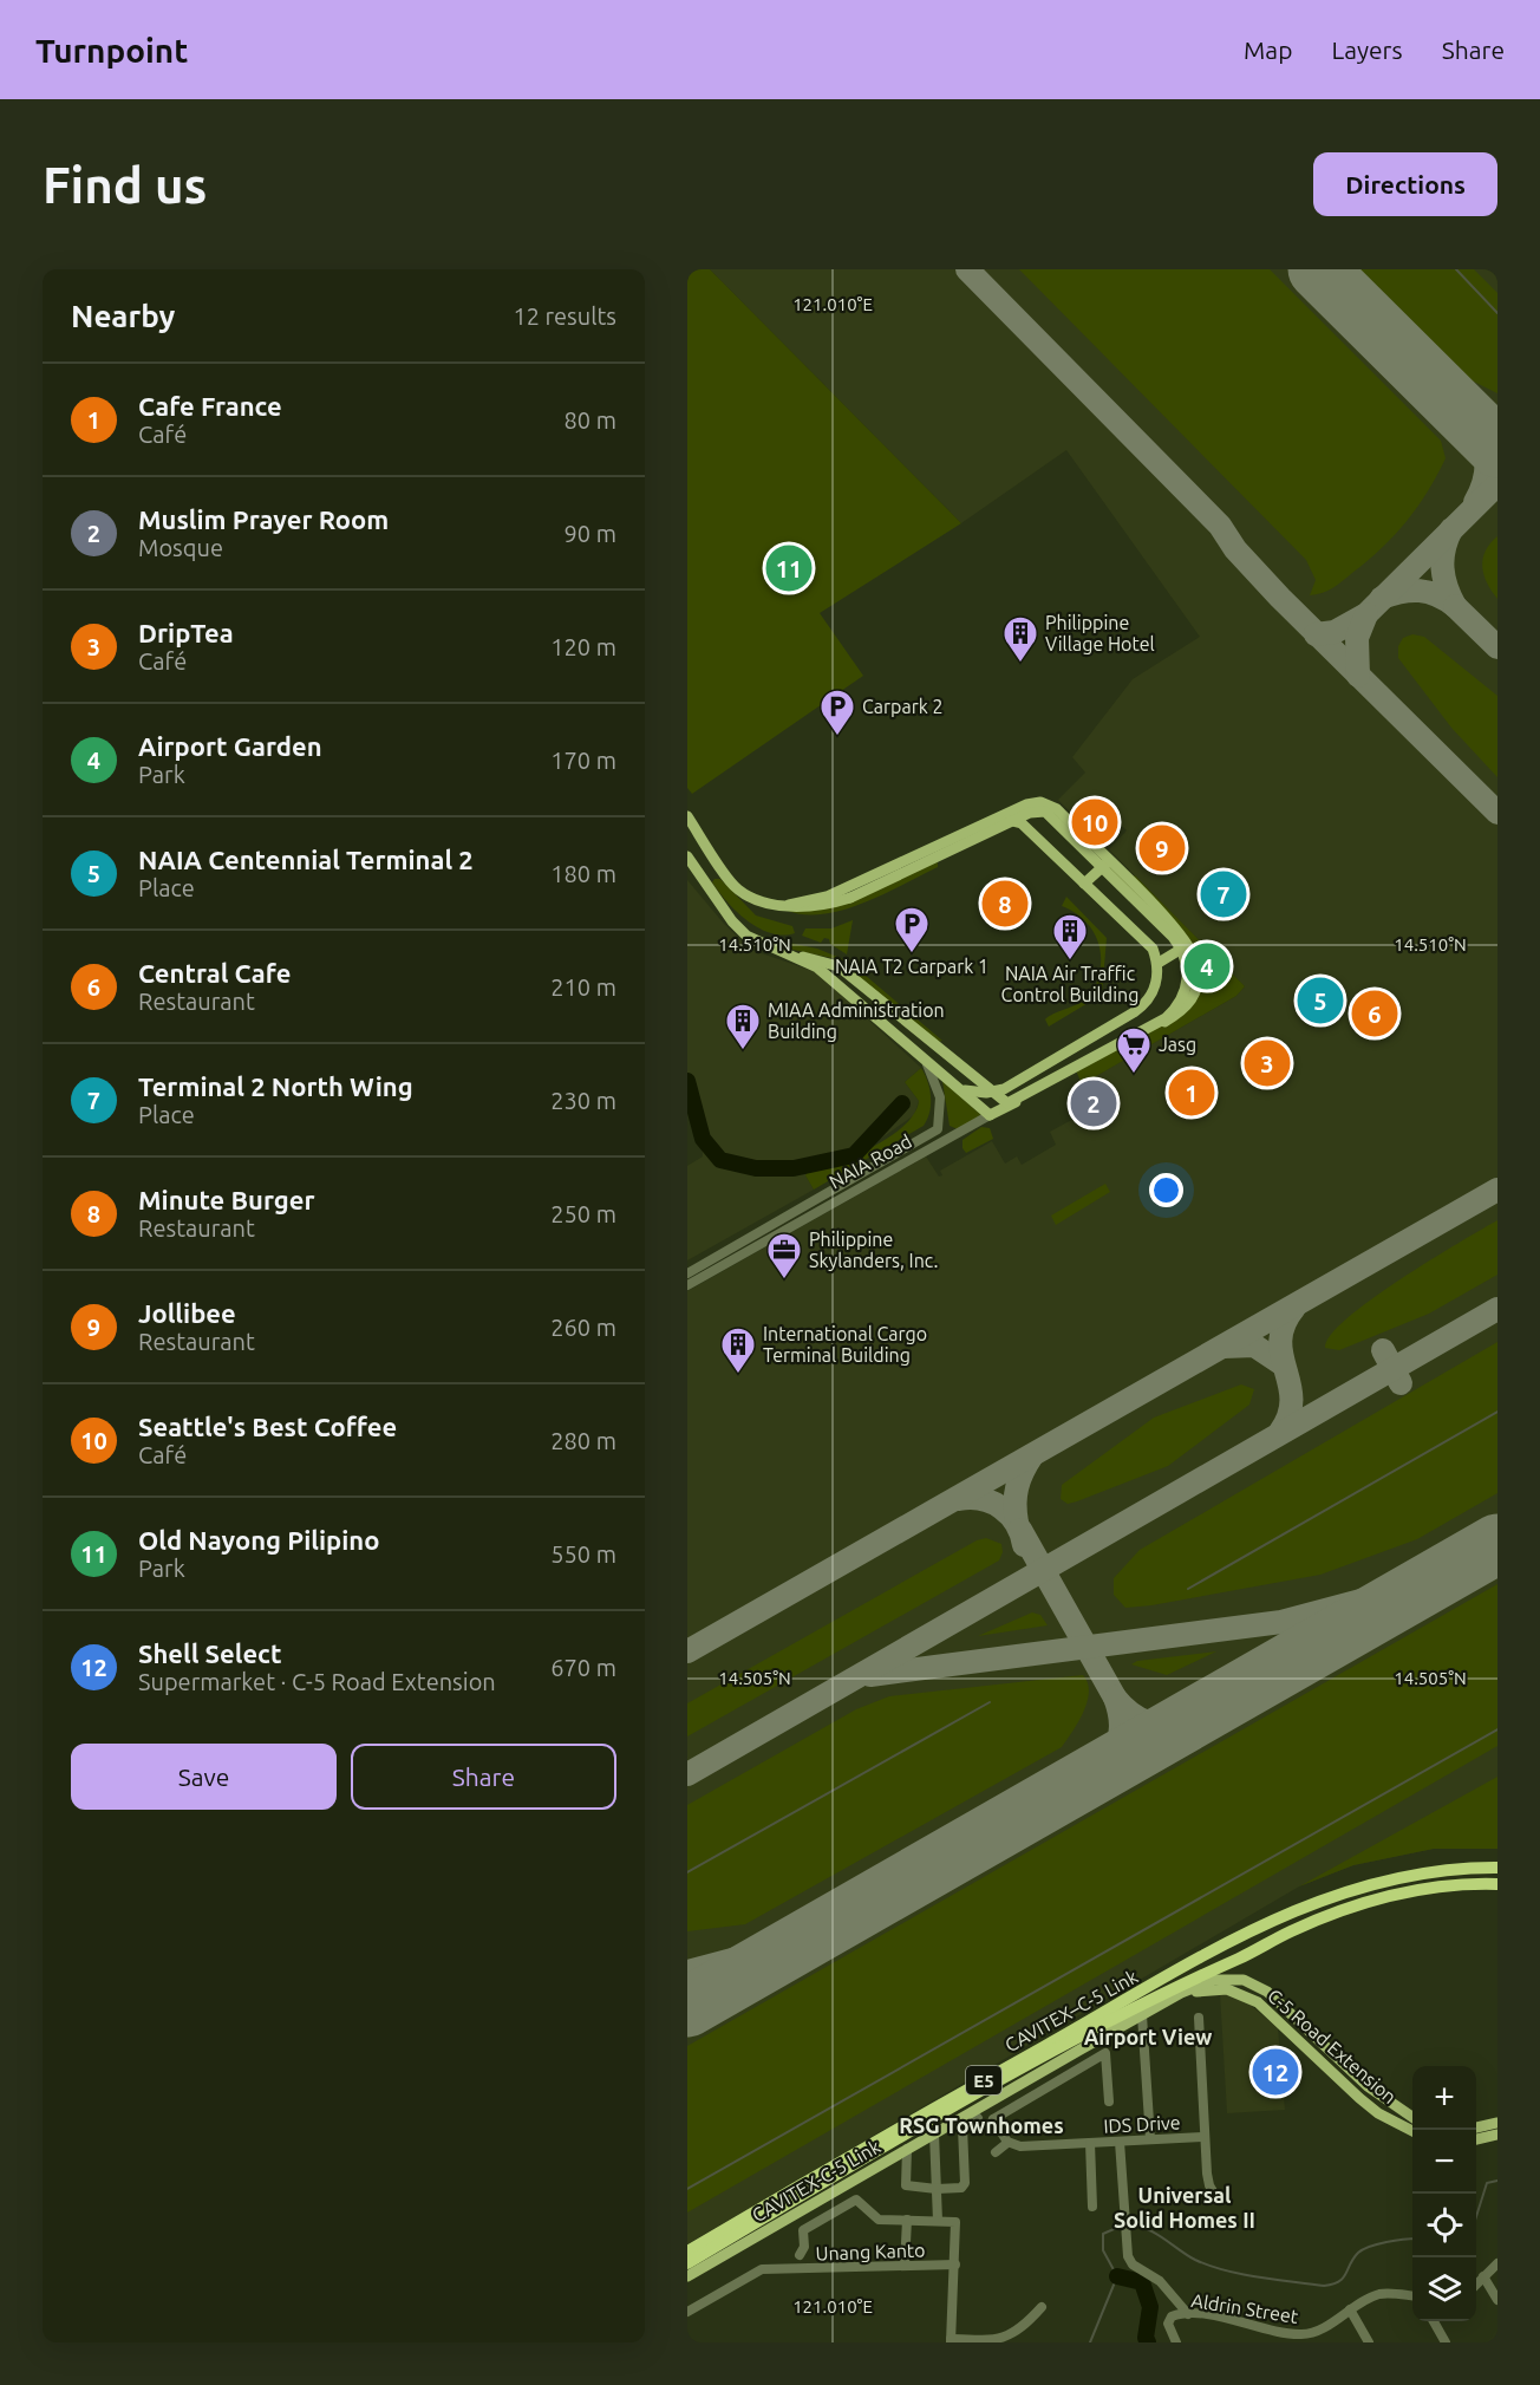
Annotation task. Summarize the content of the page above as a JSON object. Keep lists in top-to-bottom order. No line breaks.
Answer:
{"streets":{"highway":["CAVITEX–C-5 Link","E5"],"main road":["NAIA Road","C-5 Road Extension","CAVITEX-C-5 Link"],"street":["IDS Drive","Unang Kanto","Aldrin Street"]},"crossings":[["C-5 Road Extension","CAVITEX-C-5 Link"]],"districts":["Airport View","RSG Townhomes","Universal Solid Homes II"],"places":{"building":["Philippine Village Hotel","NAIA Air Traffic Control Building","MIAA Administration Building","International Cargo Terminal Building"],"parking":["Carpark 2","NAIA T2 Carpark 1"],"supermarket":["Jasg"],"office":["Philippine Skylanders, Inc."]},"page":{"header":"Turnpoint","nav":["Map","Layers","Share"],"buttons":["Directions",["Save","Share"]],"title":"Find us","heading":["Nearby","12 results"],"list":[{"mark":"1","name":"Cafe France","note":"Café","value":"80 m"},{"mark":"2","name":"Muslim Prayer Room","note":"Mosque","value":"90 m"},{"mark":"3","name":"DripTea","note":"Café","value":"120 m"},{"mark":"4","name":"Airport Garden","note":"Park","value":"170 m"},{"mark":"5","name":"NAIA Centennial Terminal 2","note":"Place","value":"180 m"},{"mark":"6","name":"Central Cafe","note":"Restaurant","value":"210 m"},{"mark":"7","name":"Terminal 2 North Wing","note":"Place","value":"230 m"},{"mark":"8","name":"Minute Burger","note":"Restaurant","value":"250 m"},{"mark":"9","name":"Jollibee","note":"Restaurant","value":"260 m"},{"mark":"10","name":"Seattle's Best Coffee","note":"Café","value":"280 m"},{"mark":"11","name":"Old Nayong Pilipino","note":"Park","value":"550 m"},{"mark":"12","name":"Shell Select","note":"Supermarket · C-5 Road Extension","value":"670 m"}],"pins":["11","10","9","7","8","4","5","6","3","1","2","12"],"map_buttons":["+","−"]},"coordinates":["121.010°E","14.510°N","14.505°N"]}
